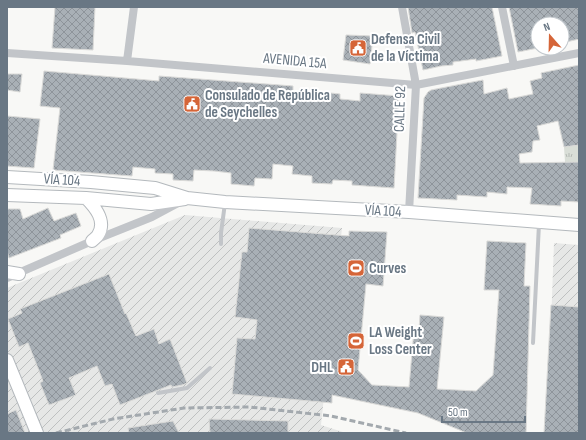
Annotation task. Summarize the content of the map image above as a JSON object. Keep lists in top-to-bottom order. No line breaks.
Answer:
{"streets":{"main road":["VÍA 104"],"street":["AVENIDA 15A","CALLE 92"]},"crossings":[["AVENIDA 15A","CALLE 92"],["CALLE 92","VÍA 104"]],"places":{"public building":["Defensa Civil de la Víctima","Consulado de República de Seychelles","DHL"],"sports":["Curves","LA Weight Loss Center"]},"scale_bar":"50 m","north":"top"}
